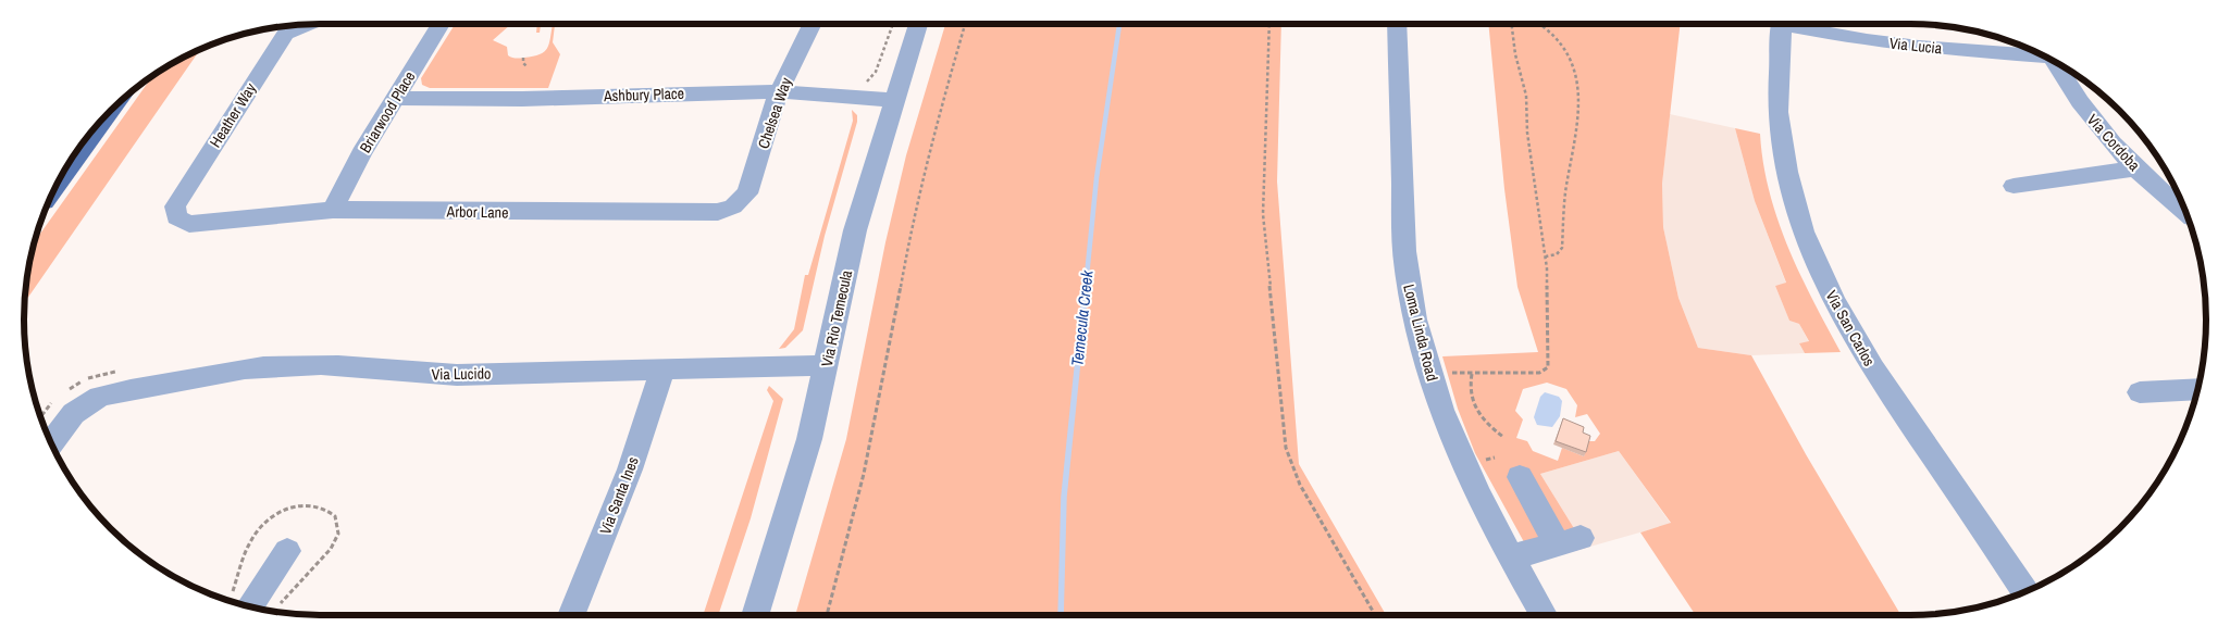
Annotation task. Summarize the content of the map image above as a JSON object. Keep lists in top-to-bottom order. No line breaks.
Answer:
{"streets":{"street":["Via Lucia","Ashbury Place","Briarwood Place","Chelsea Way","Heather Way","Via Cordoba","Arbor Lane","Via Rio Temecula","Via San Carlos","Loma Linda Road","Via Lucido","Via Santa Ines"]},"crossings":[["Ashbury Place","Briarwood Place"],["Ashbury Place","Chelsea Way"],["Ashbury Place","Via Rio Temecula"],["Briarwood Place","Arbor Lane"],["Chelsea Way","Arbor Lane"],["Heather Way","Arbor Lane"],["Via Rio Temecula","Via Lucido"],["Via Lucido","Via Santa Ines"]],"water":["Temecula Creek"]}
